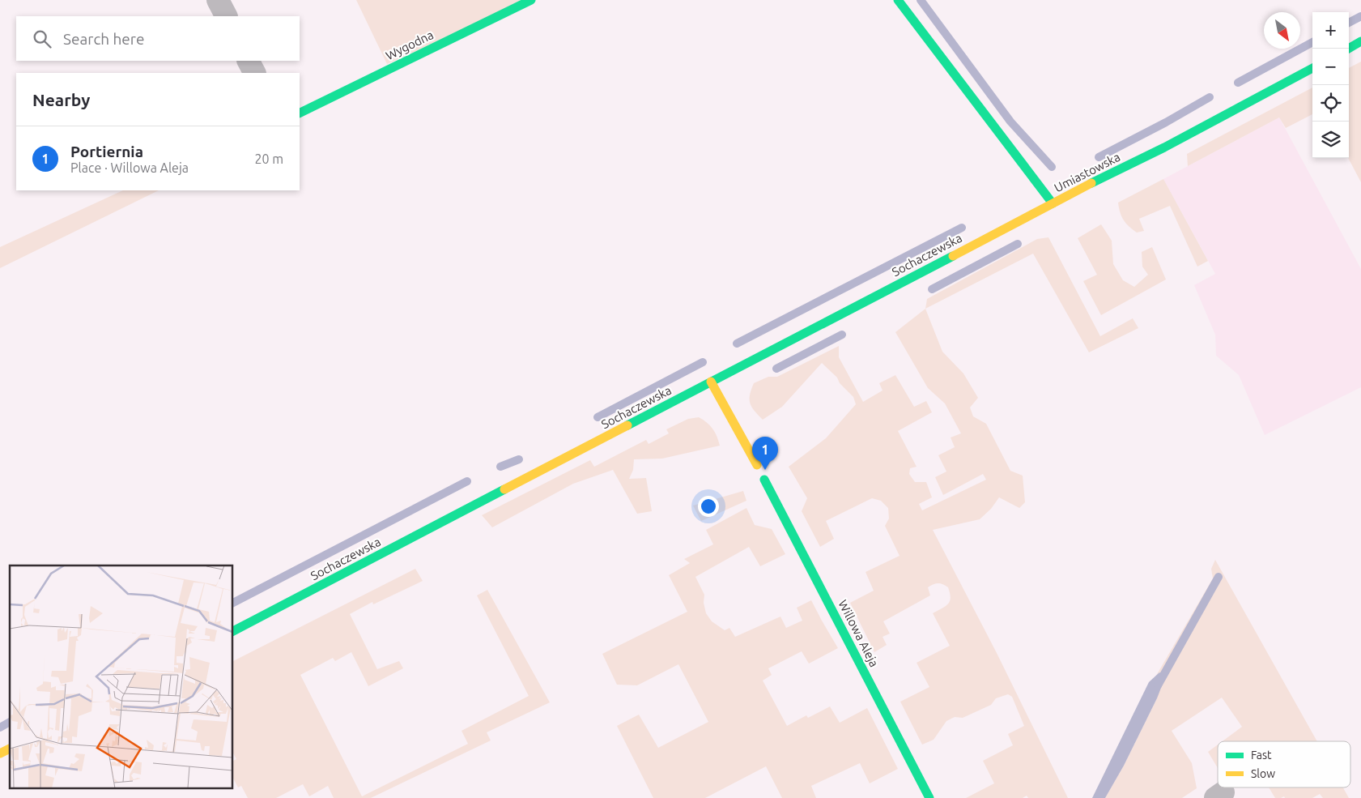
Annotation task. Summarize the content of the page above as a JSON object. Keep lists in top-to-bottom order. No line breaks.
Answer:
{"streets":{"street":["Wygodna","Umiastowska","Sochaczewska","Willowa Aleja"]},"crossings":[["Umiastowska","Sochaczewska"]],"legend":["Fast","Slow"],"north":"bottom right","page":{"map_buttons":["+","−"],"search":"Search here","heading":"Nearby","list":[{"mark":"1","name":"Portiernia","note":"Place · Willowa Aleja","value":"20 m"}],"pins":"1"}}
